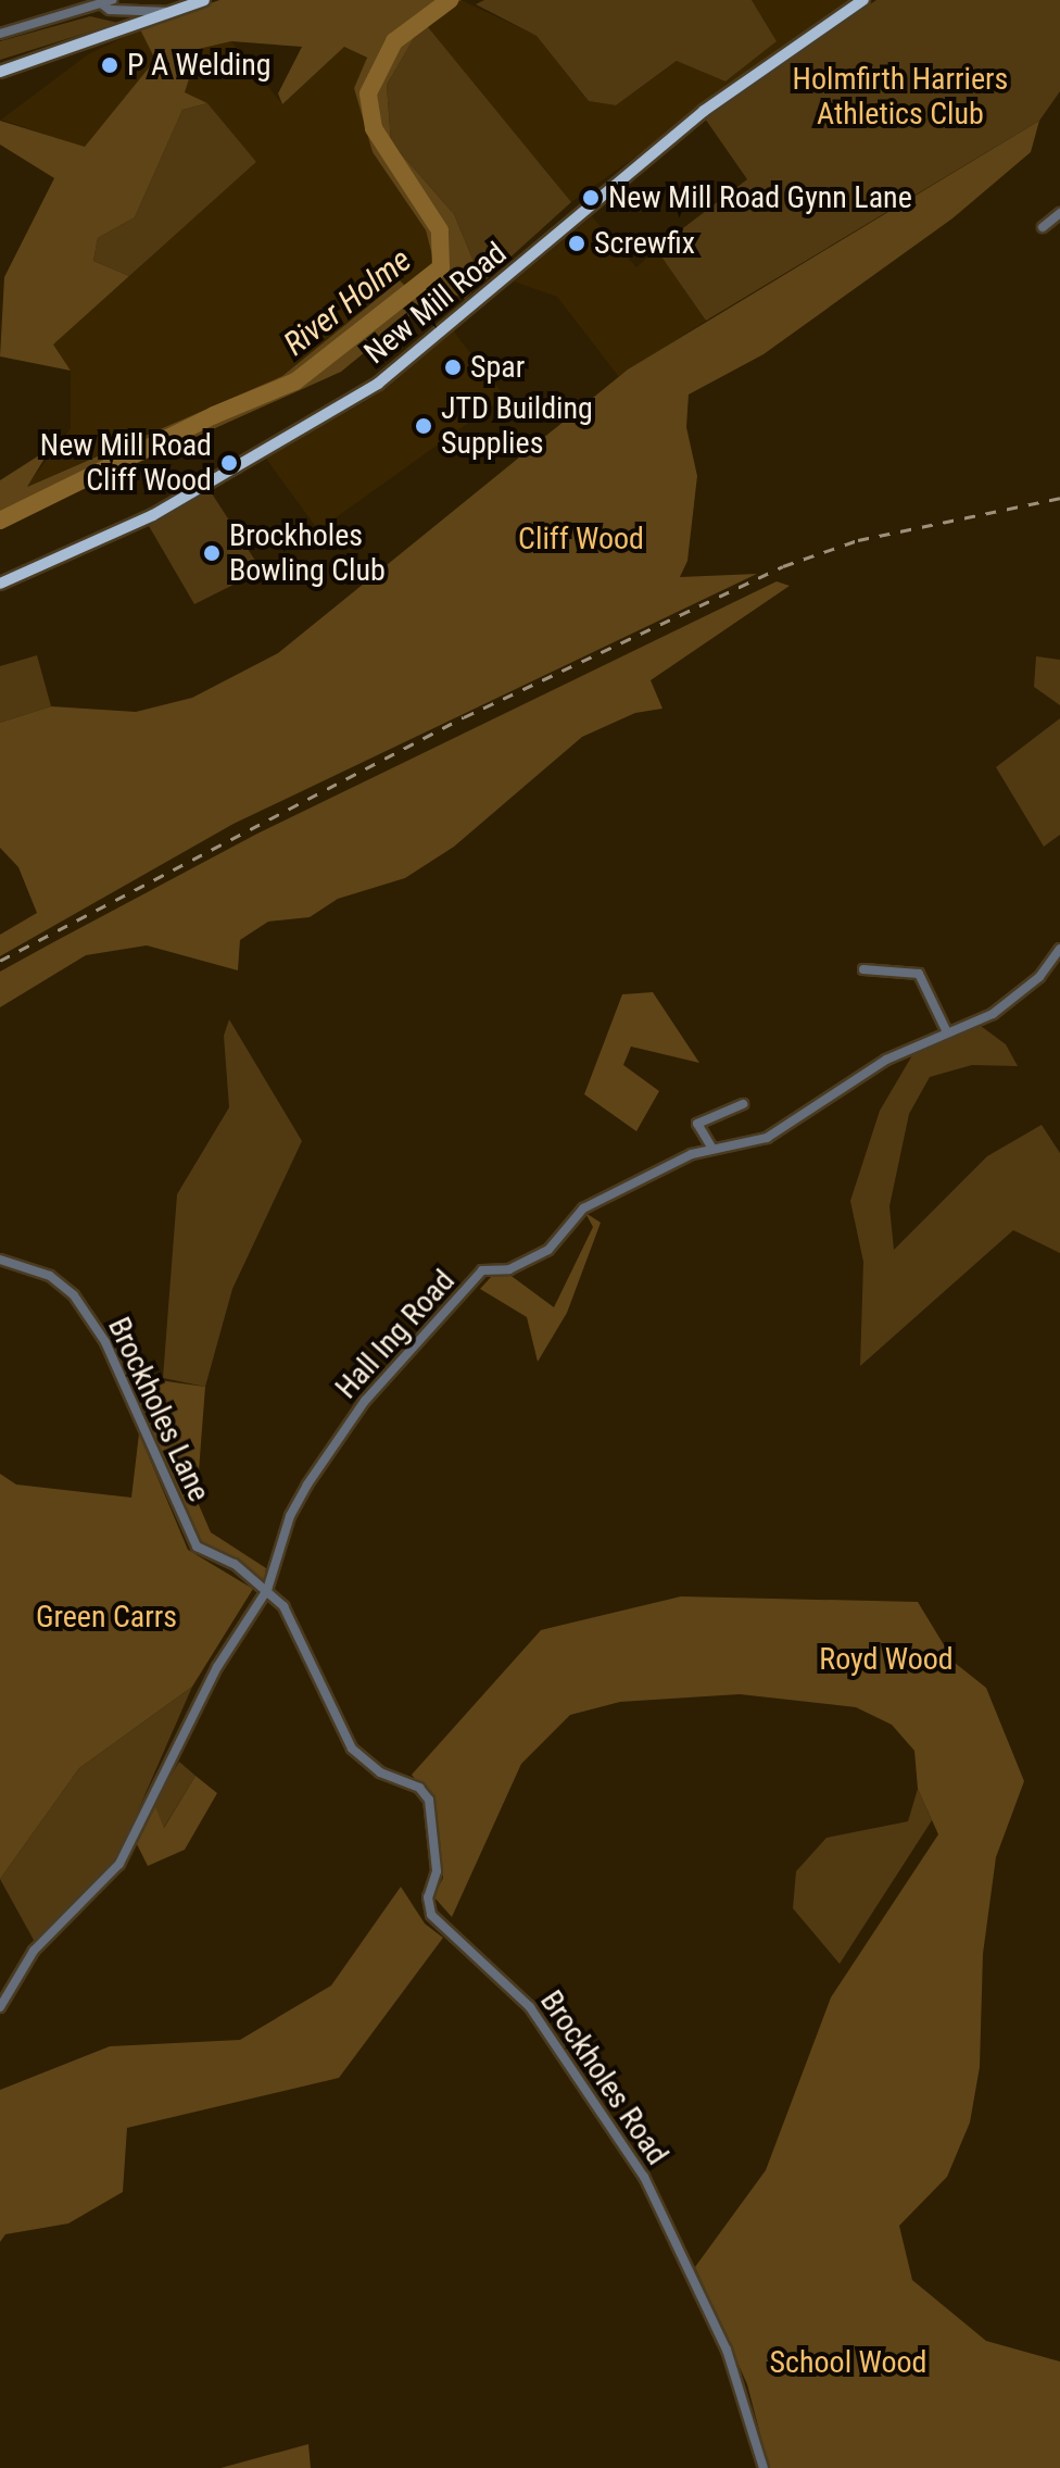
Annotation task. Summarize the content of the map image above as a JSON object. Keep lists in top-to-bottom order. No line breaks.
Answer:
{"streets":{"main road":["New Mill Road"],"street":["Hall Ing Road","Brockholes Lane","Brockholes Road"]},"crossings":[["Hall Ing Road","Brockholes Lane"],["Hall Ing Road","Brockholes Road"],["Brockholes Lane","Brockholes Road"]],"water":["River Holme"],"parks":["Holmfirth Harriers Athletics Club","Cliff Wood","Green Carrs","Royd Wood","School Wood"],"places":["P A Welding","New Mill Road Gynn Lane","Screwfix","Spar","JTD Building Supplies","New Mill Road Cliff Wood","Brockholes Bowling Club"]}
